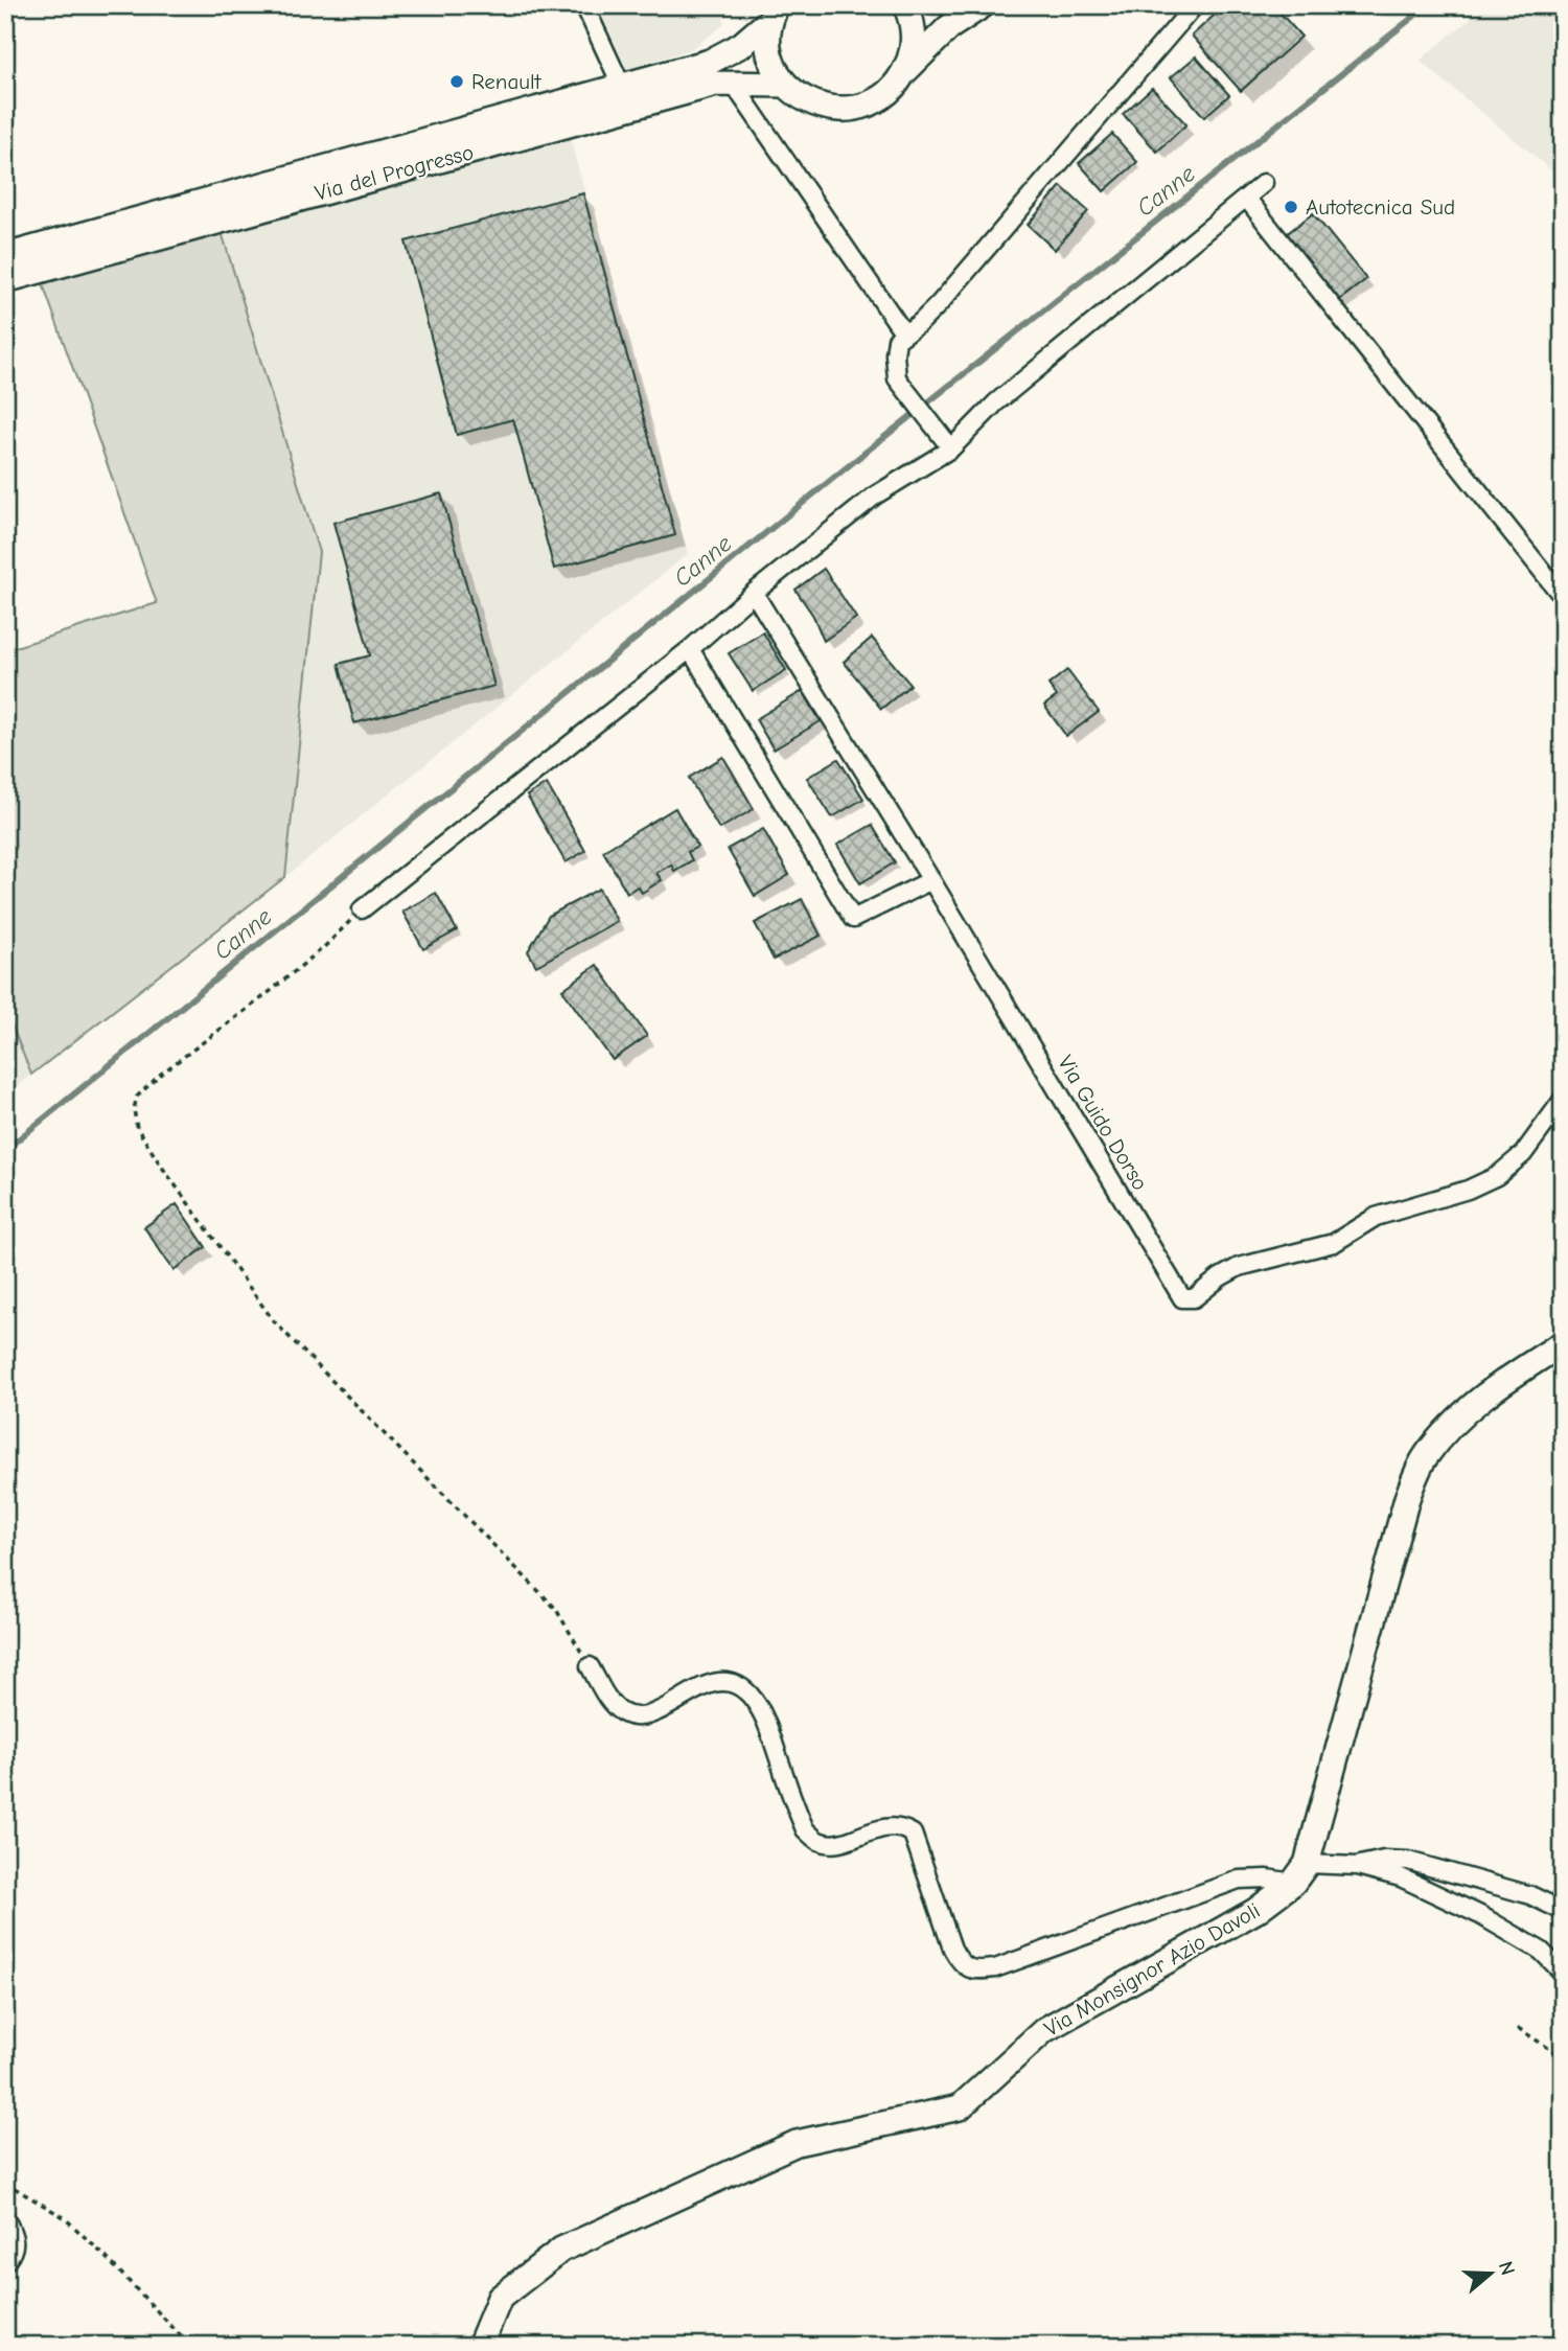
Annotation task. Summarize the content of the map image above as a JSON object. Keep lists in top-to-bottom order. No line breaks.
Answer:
{"streets":{"street":["Via del Progresso","Via Guido Dorso","Via Monsignor Azio Davoli"]},"water":["Canne"],"places":["Renault","Autotecnica Sud"],"north":"right"}
